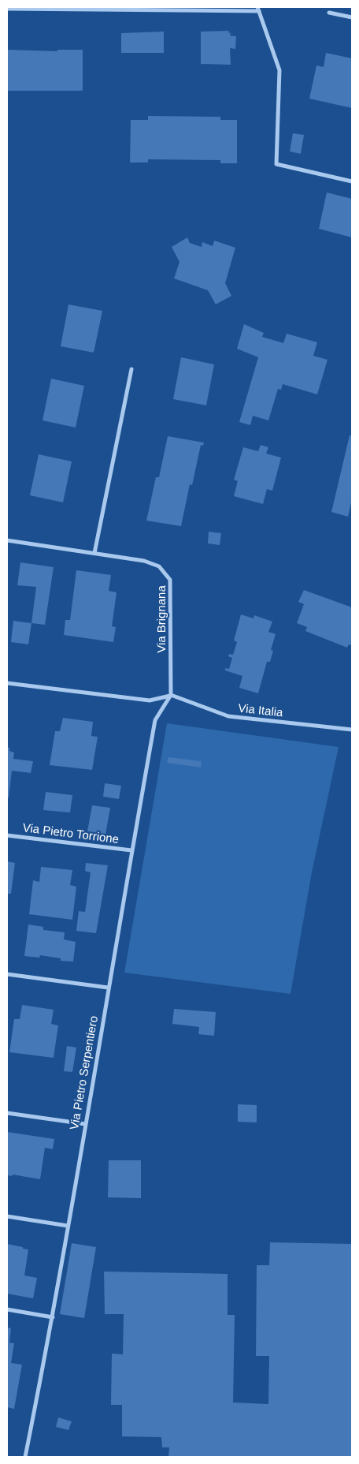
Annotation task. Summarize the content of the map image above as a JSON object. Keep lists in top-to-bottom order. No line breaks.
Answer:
{"streets":{"street":["Via Brignana","Via Italia","Via Pietro Torrione","Via Pietro Serpentiero"]},"crossings":[["Via Brignana","Via Italia"],["Via Brignana","Via Pietro Serpentiero"],["Via Italia","Via Pietro Serpentiero"],["Via Pietro Torrione","Via Pietro Serpentiero"]]}
